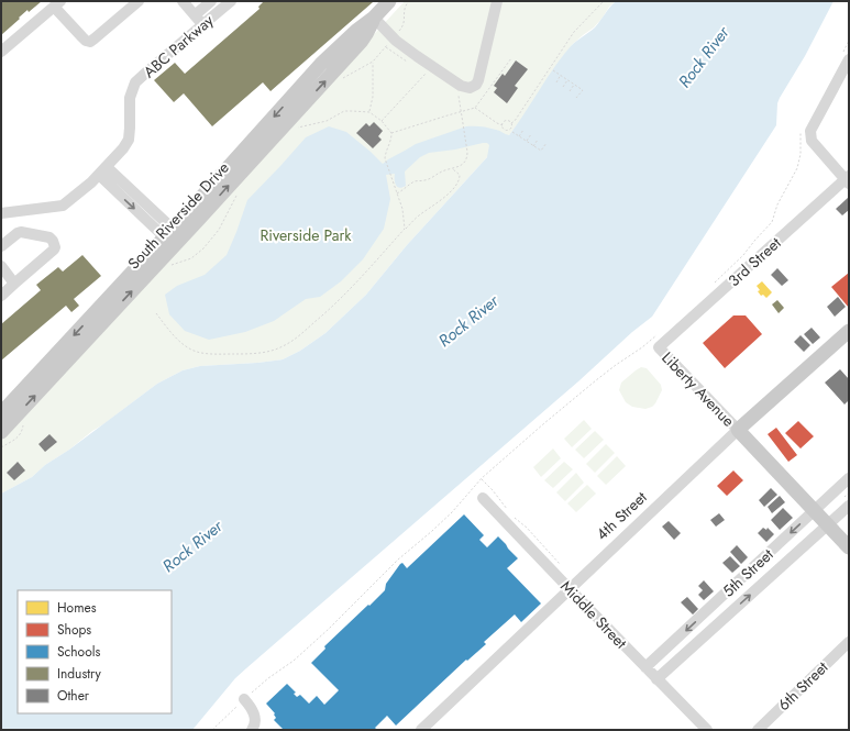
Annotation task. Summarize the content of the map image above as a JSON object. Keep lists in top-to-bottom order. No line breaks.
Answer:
{"streets":{"main road":["South Riverside Drive","4th Street"],"street":["ABC Parkway","3rd Street","Liberty Avenue","5th Street","Middle Street","6th Street"]},"crossings":[["3rd Street","Liberty Avenue"],["Liberty Avenue","4th Street"],["4th Street","Middle Street"],["5th Street","Middle Street"]],"water":["Rock River"],"parks":["Riverside Park"],"legend":["Homes","Shops","Schools","Industry","Other"]}
